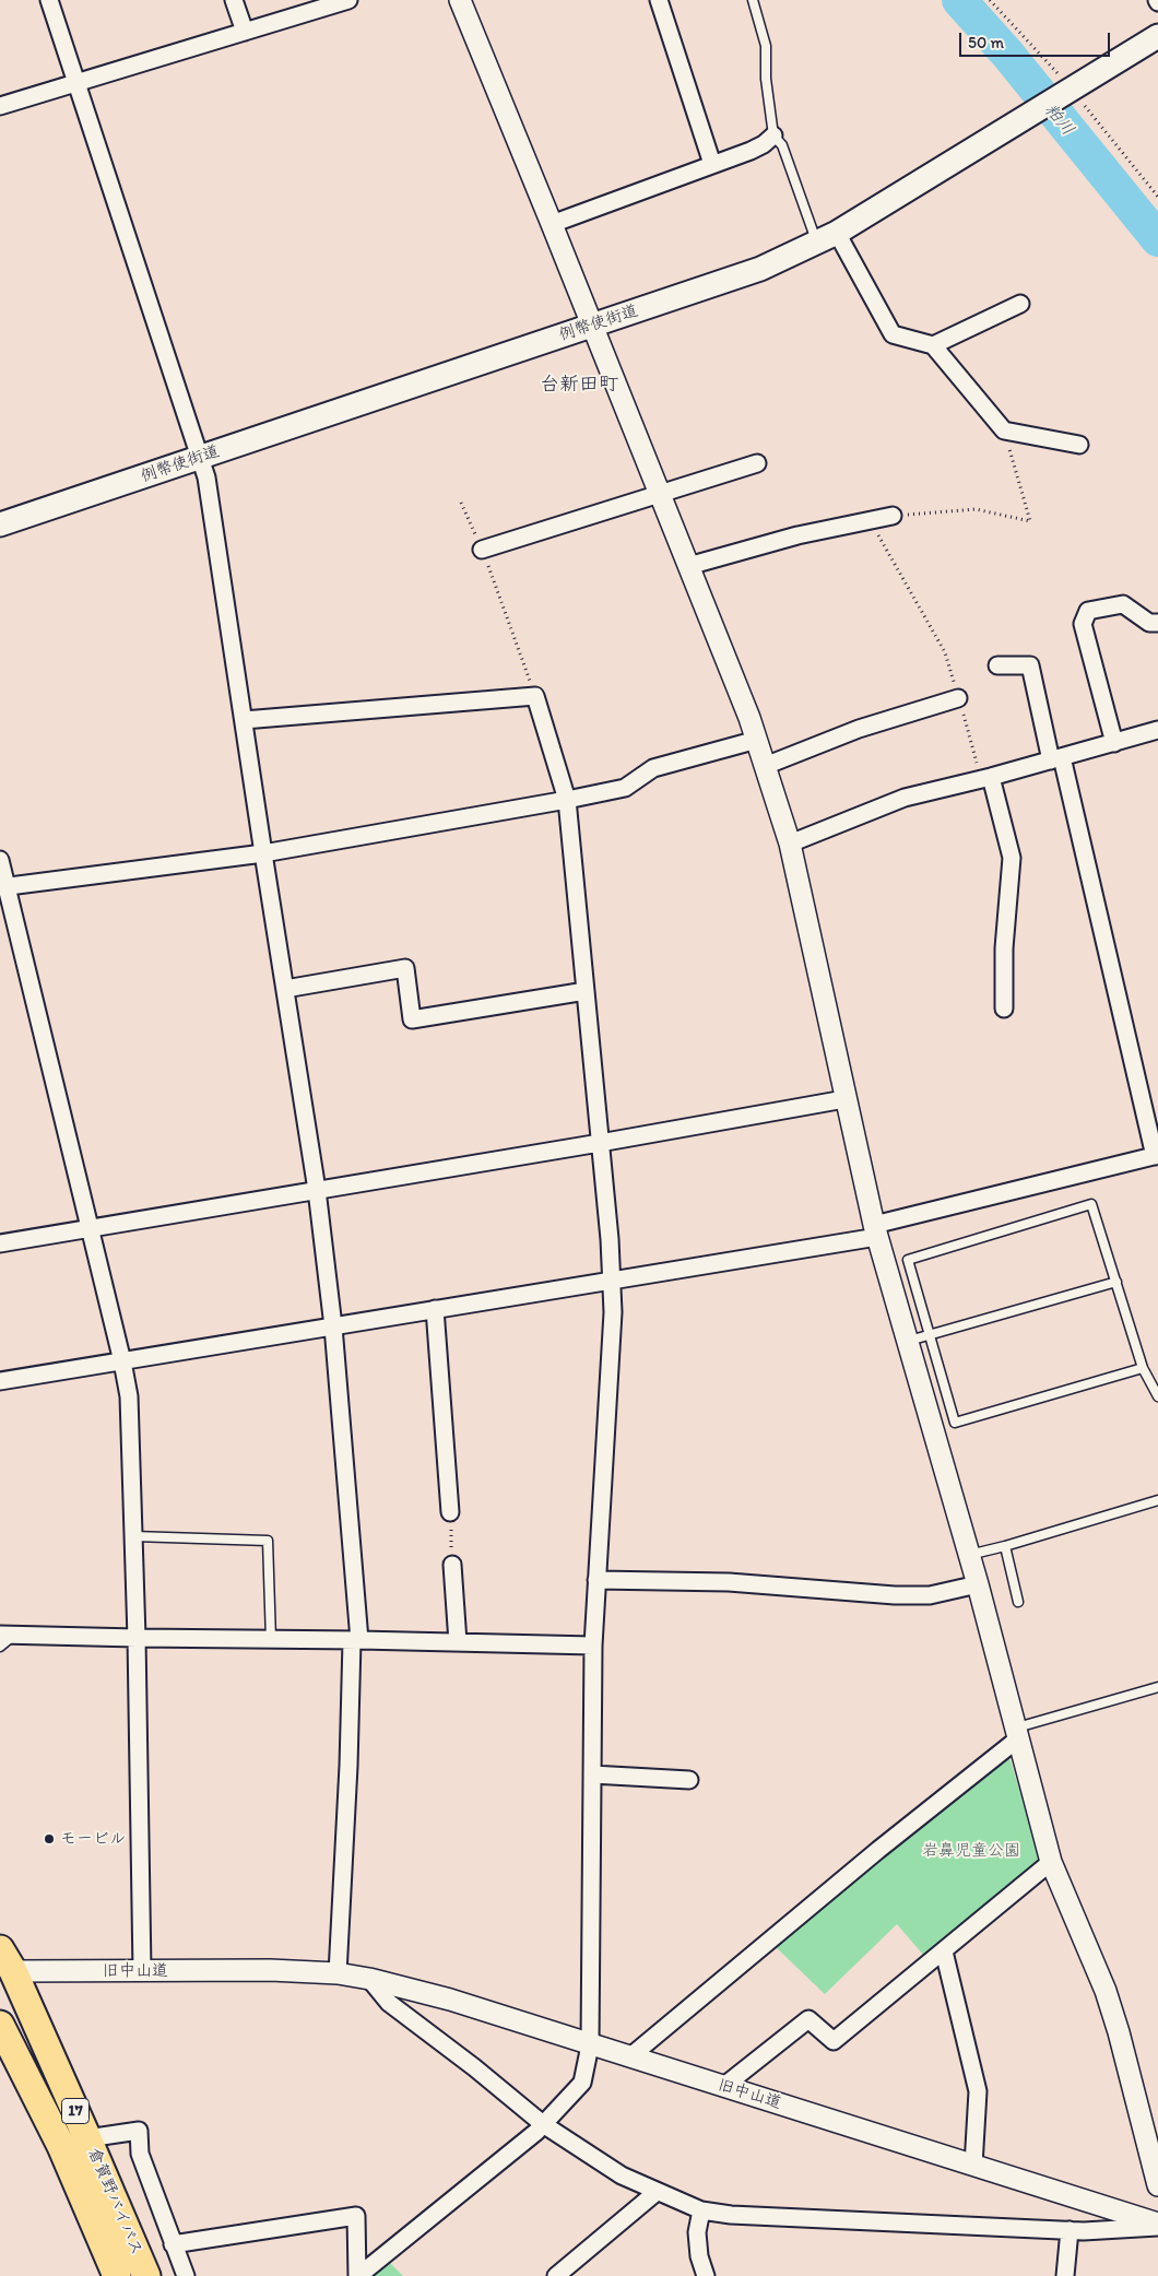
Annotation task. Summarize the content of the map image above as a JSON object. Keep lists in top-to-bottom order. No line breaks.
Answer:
{"streets":{"highway":["17","倉賀野バイパス"],"main road":["例幣使街道"],"street":["旧中山道"]},"crossings":[["旧中山道","倉賀野バイパス"]],"districts":["台新田町"],"water":["粕川"],"parks":["岩鼻児童公園"],"places":["モービル"],"scale_bar":"50 m"}
